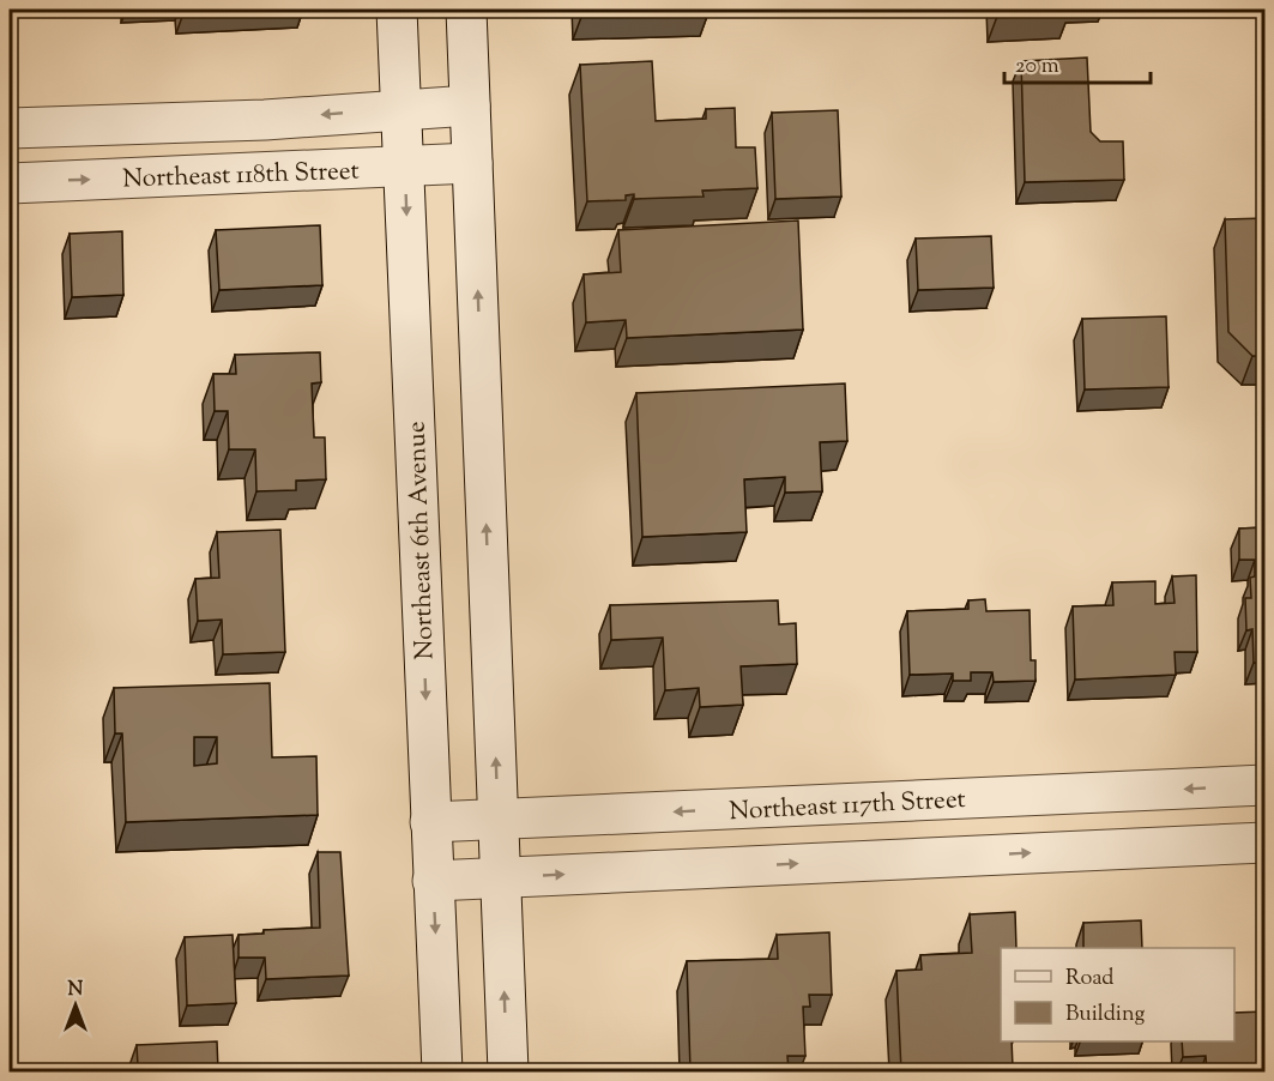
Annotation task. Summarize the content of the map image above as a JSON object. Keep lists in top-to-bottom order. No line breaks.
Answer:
{"streets":{"street":["Northeast 118th Street","Northeast 6th Avenue","Northeast 117th Street"]},"crossings":[["Northeast 118th Street","Northeast 6th Avenue"],["Northeast 6th Avenue","Northeast 117th Street"]],"legend":["Road","Building"],"scale_bar":"20 m","north":"top"}
